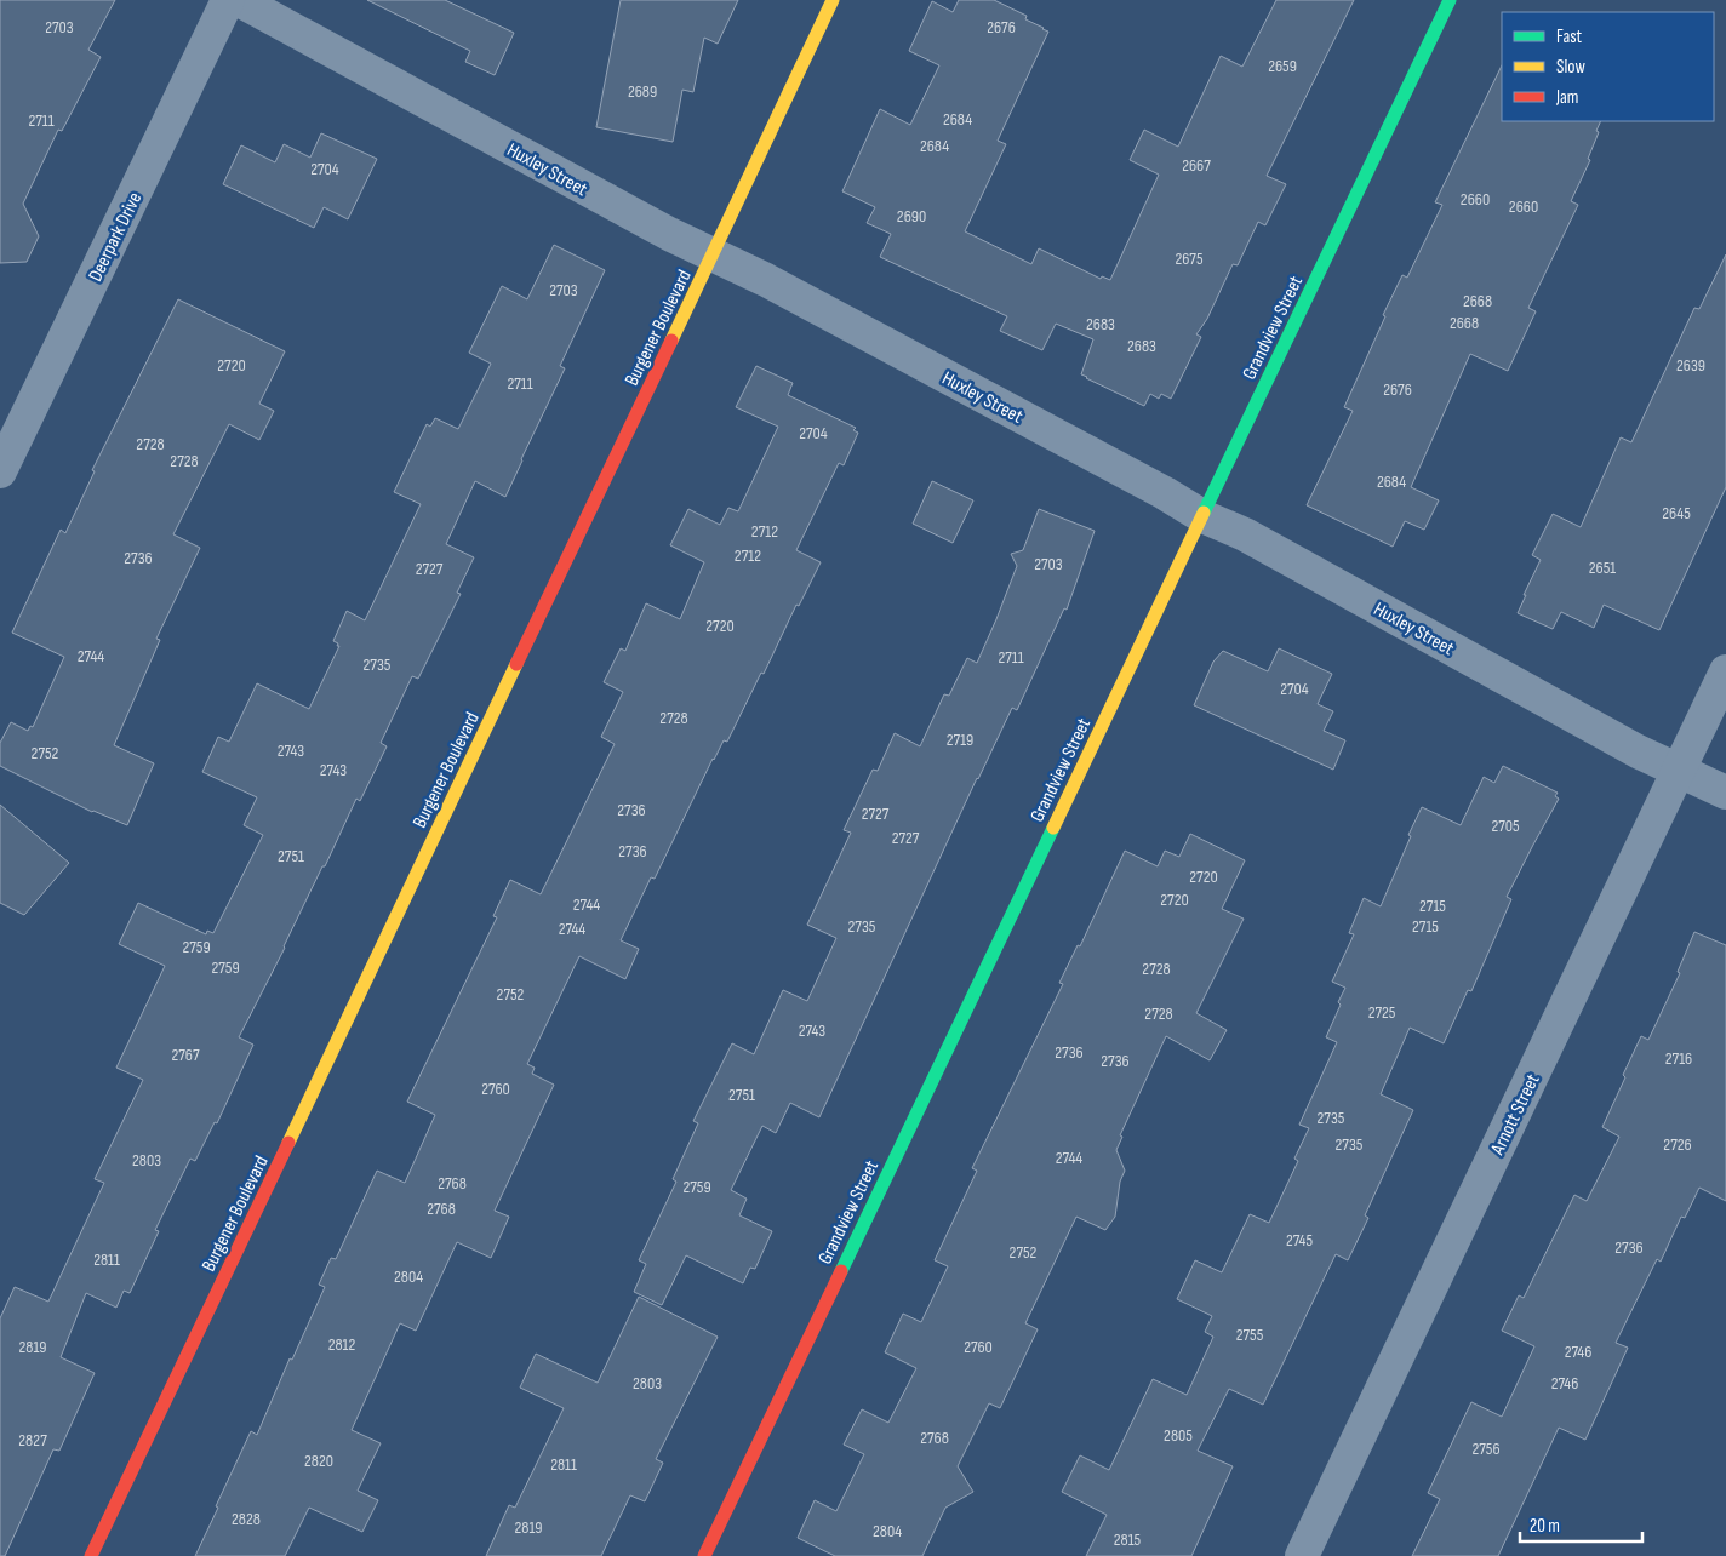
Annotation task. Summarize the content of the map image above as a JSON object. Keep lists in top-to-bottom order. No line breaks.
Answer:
{"streets":{"main road":["Burgener Boulevard","Grandview Street"],"street":["Huxley Street","Deerpark Drive","Arnott Street"]},"crossings":[["Huxley Street","Burgener Boulevard"],["Huxley Street","Grandview Street"],["Huxley Street","Arnott Street"]],"house_numbers":["2703","2676","2659","2689","2684","2711","2684","2667","2704","2660","2660","2690","2675","2703","2668","2668","2683","2683","2720","2639","2711","2676","2704","2728","2728","2684","2645","2712","2712","2736","2703","2651","2727","2720","2744","2711","2735","2704","2728","2719","2743","2752","2743","2736","2727","2705","2727","2736","2751","2720","2720","2744","2715","2735","2715","2744","2759","2759","2728","2752","2725","2728","2743","2736","2767","2716","2736","2760","2751","2735","2735","2726","2744","2803","2768","2759","2768","2745","2736","2752","2811","2804","2755","2812","2819","2760","2746","2803","2746","2805","2768","2827","2756","2820","2811","2828","2819","2804","2815"],"legend":["Fast","Slow","Jam"],"scale_bar":"20 m"}
